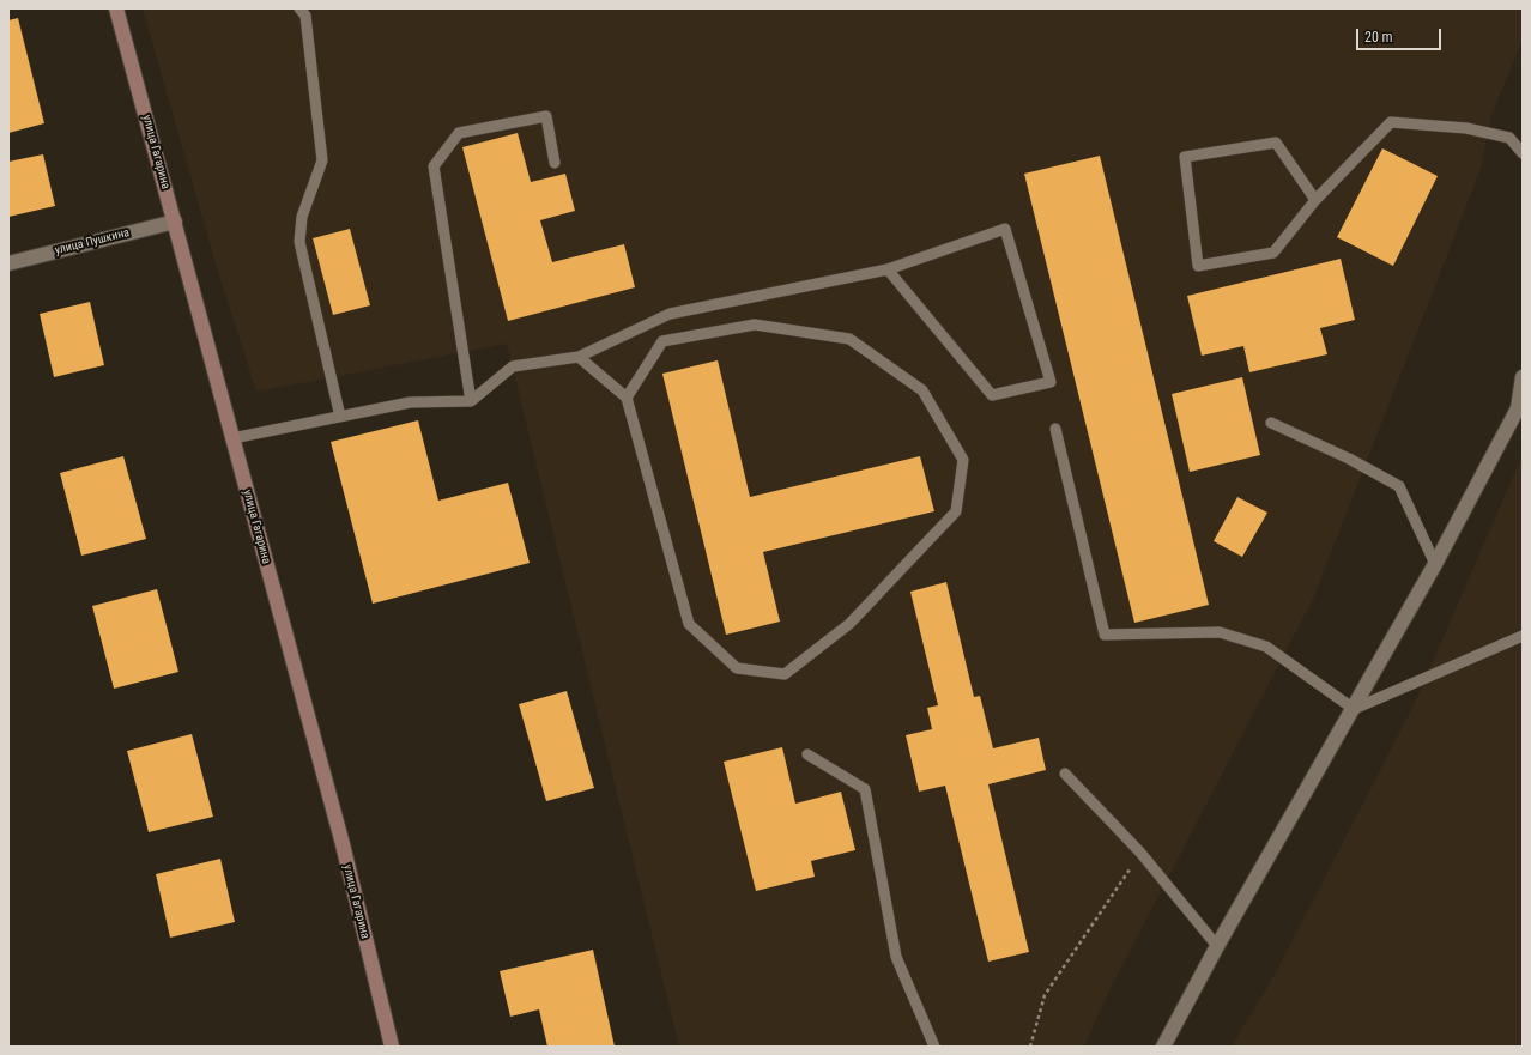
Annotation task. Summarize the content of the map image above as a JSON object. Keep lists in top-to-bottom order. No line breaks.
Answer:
{"streets":{"main road":["улица Гагарина"],"street":["улица Пушкина"]},"crossings":[["улица Гагарина","улица Пушкина"]],"scale_bar":"20 m"}
